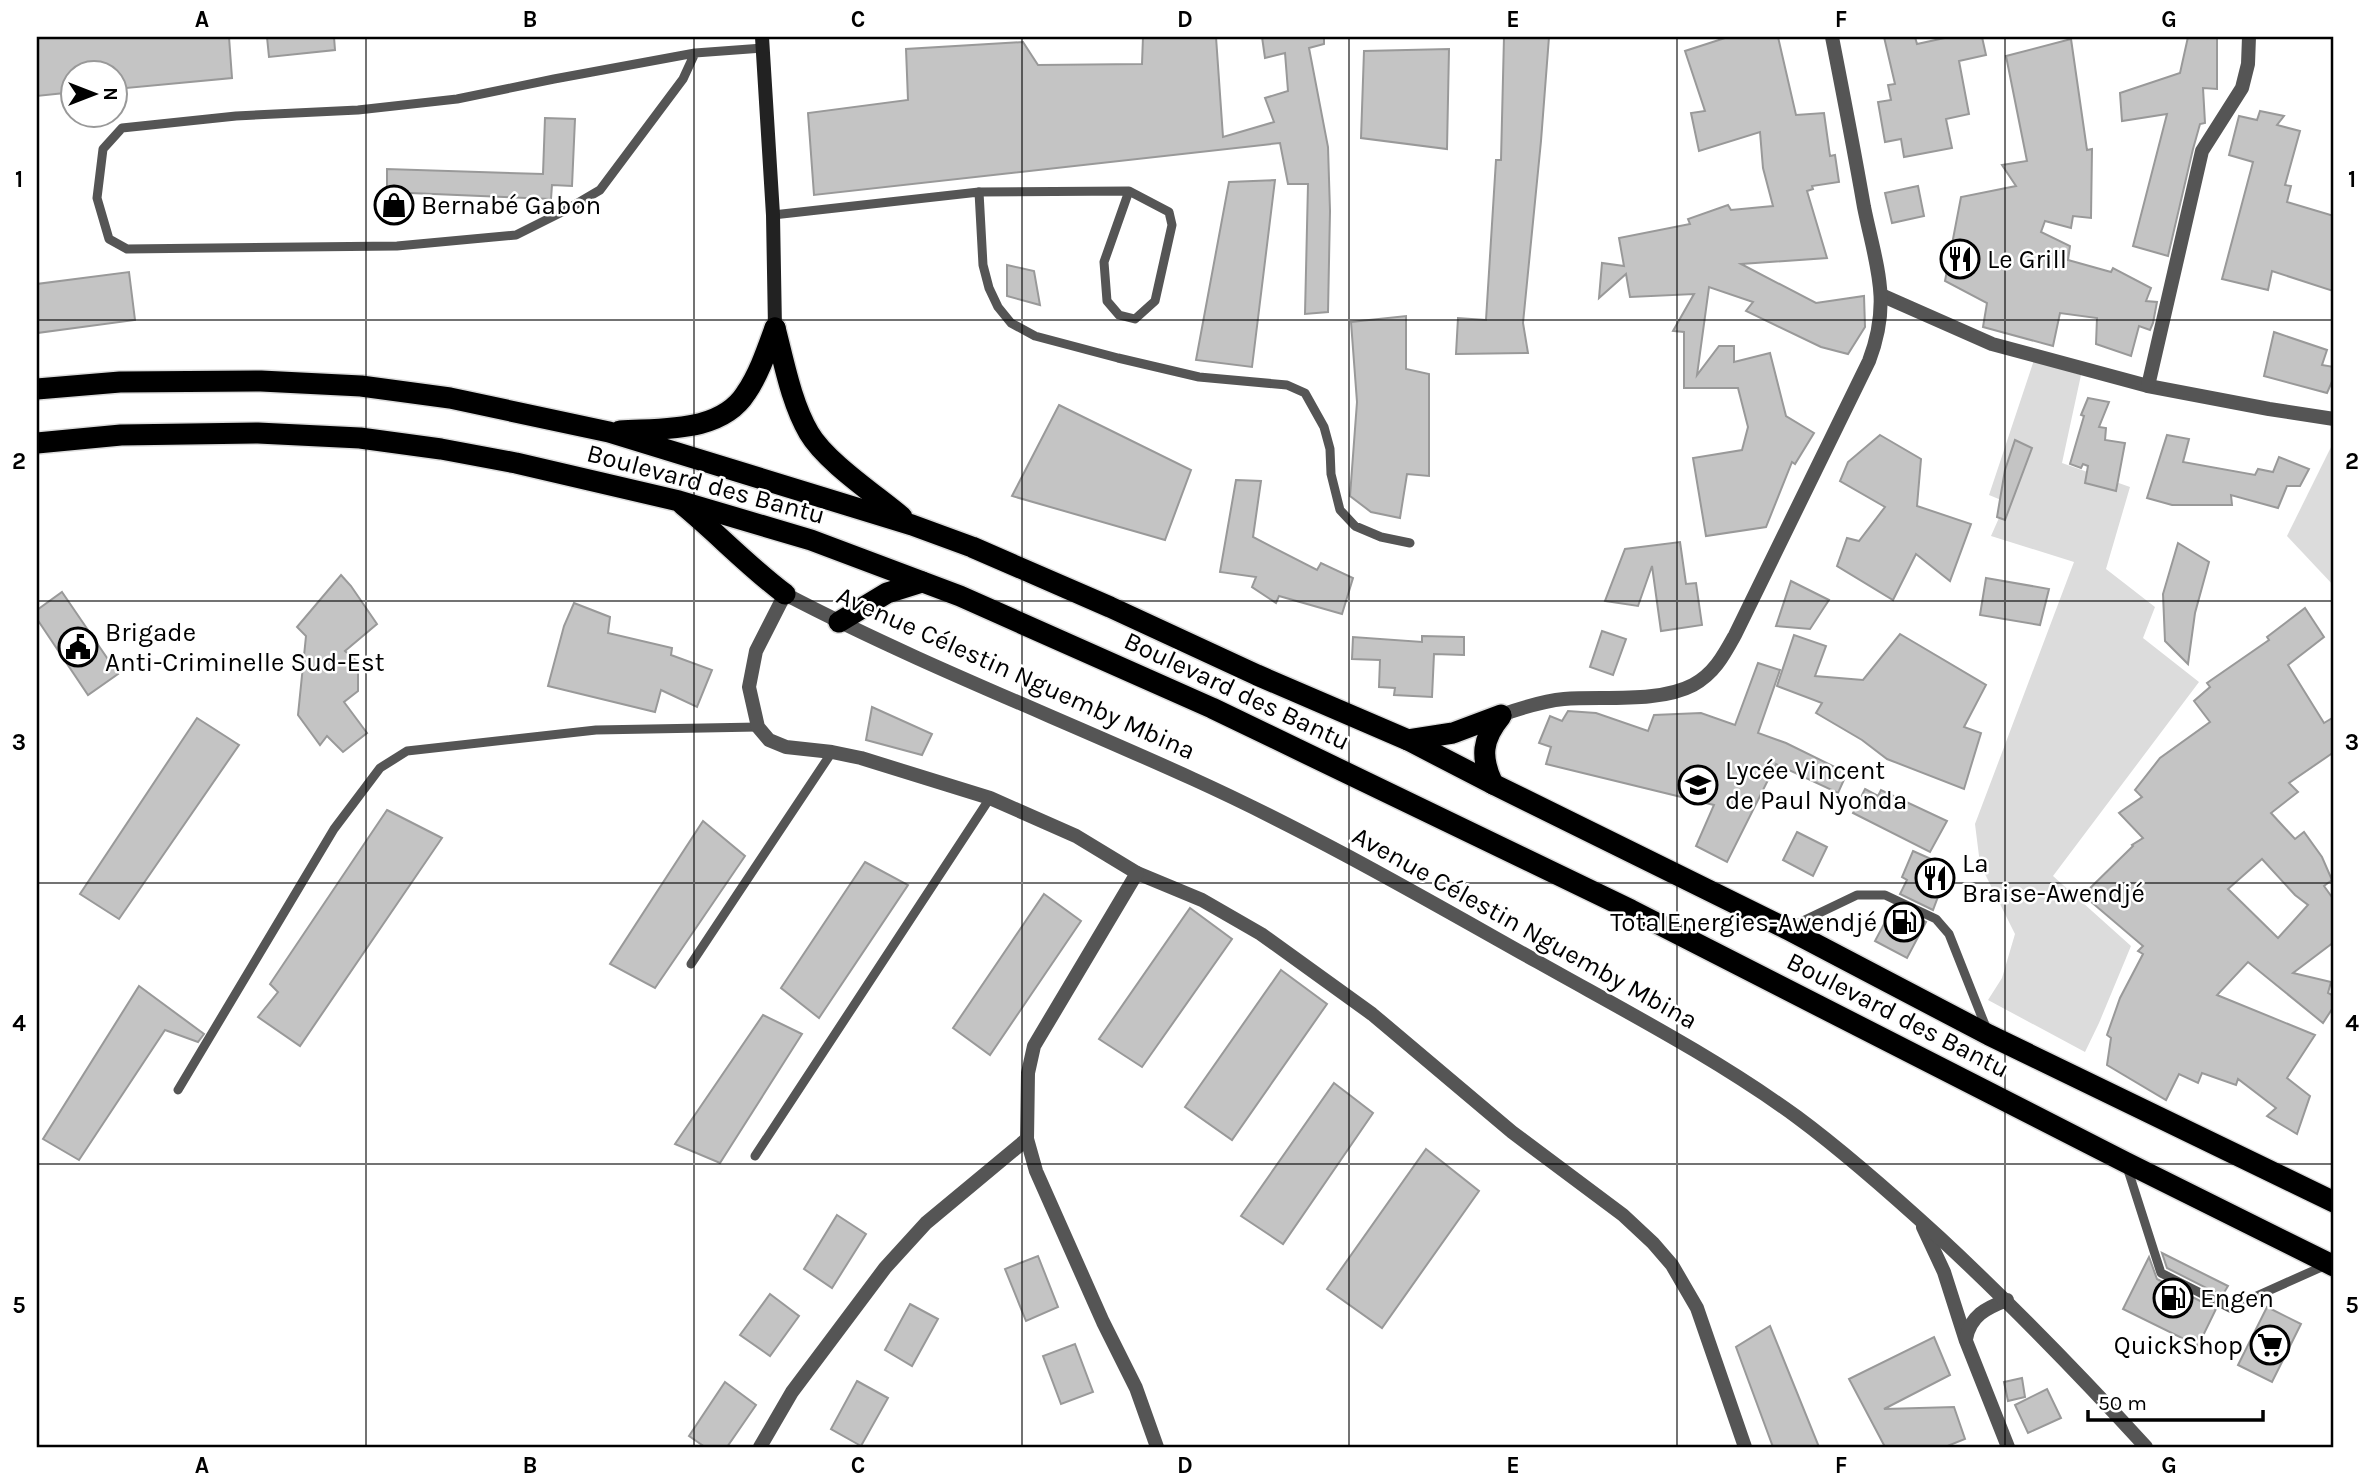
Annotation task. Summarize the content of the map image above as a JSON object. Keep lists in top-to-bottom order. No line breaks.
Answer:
{"streets":{"highway":["Boulevard des Bantu"],"street":["Avenue Célestin Nguemby Mbina"]},"places":{"shop":["Bernabé Gabon"],"restaurant":["Le Grill","La Braise-Awendjé"],"public building":["Brigade Anti-Criminelle Sud-Est"],"school or university":["Lycée Vincent de Paul Nyonda"],"fuel station":["TotalEnergies-Awendjé","Engen"],"supermarket":["QuickShop"]},"scale_bar":"50 m","north":"right","grid":{"columns":["A","B","C","D","E","F","G"],"rows":["1","2","3","4","5"]}}
